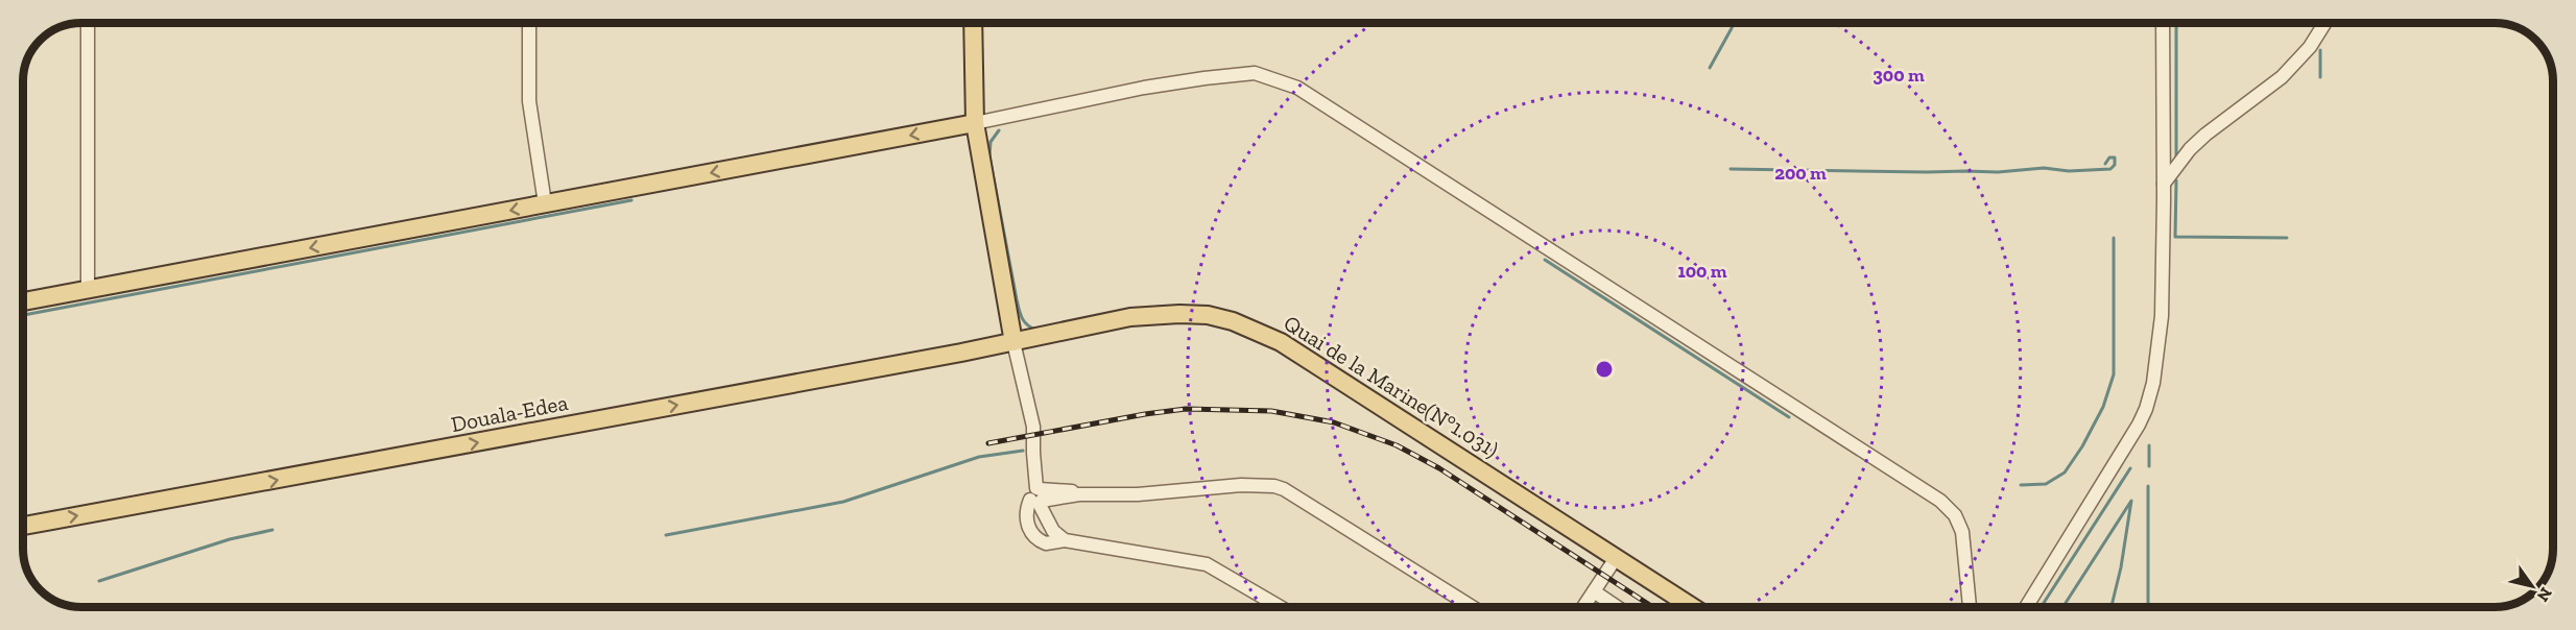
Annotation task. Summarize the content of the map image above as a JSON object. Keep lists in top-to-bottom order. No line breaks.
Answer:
{"streets":{"main road":["Quai de la Marine(N°1.031)","Douala-Edea"]},"crossings":[["Quai de la Marine(N°1.031)","Douala-Edea"]],"one_way":["Douala-Edea"],"north":"bottom right","rings":["300 m","200 m","100 m"]}
